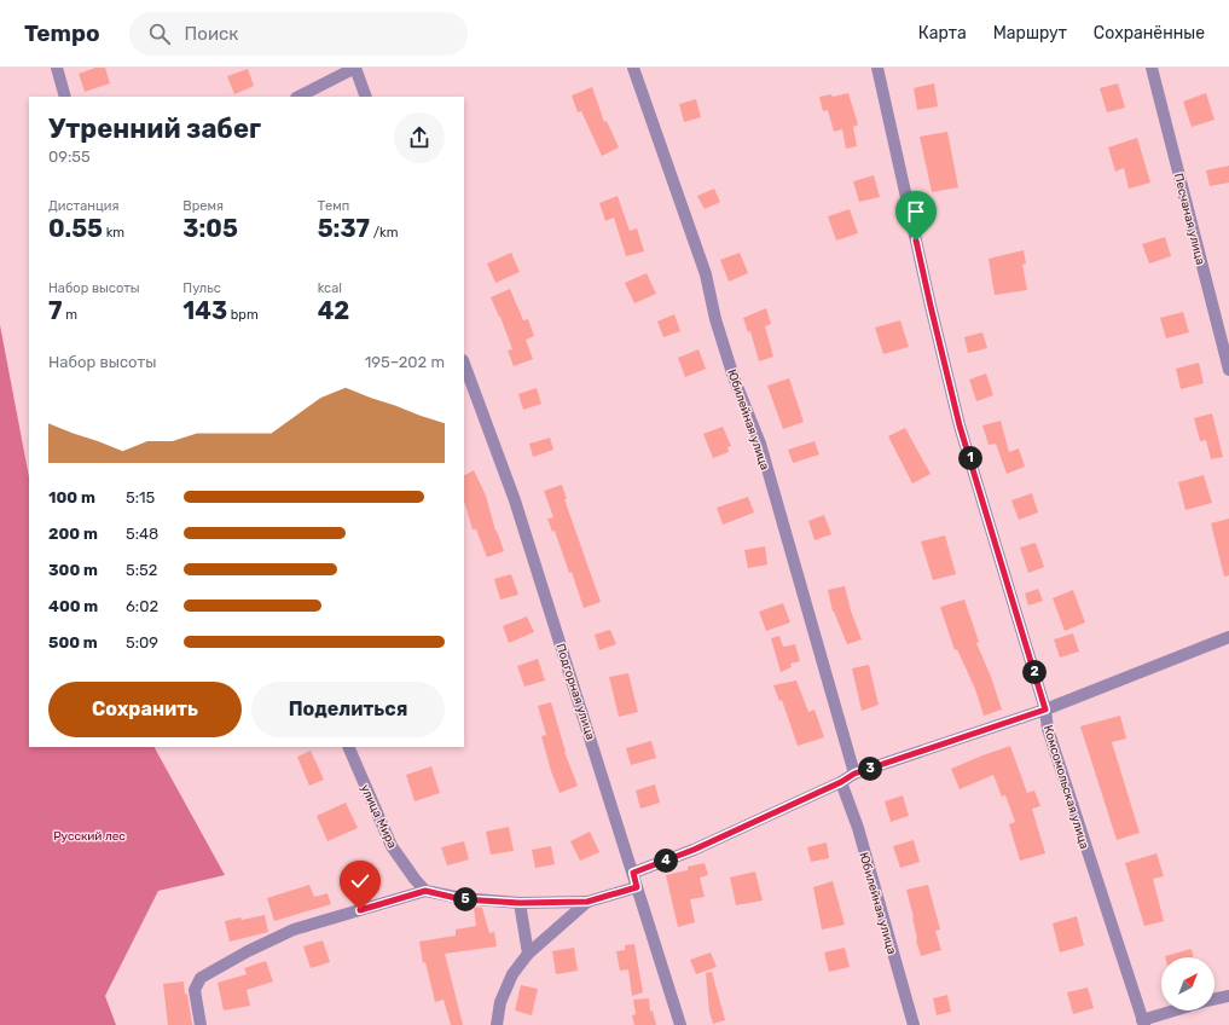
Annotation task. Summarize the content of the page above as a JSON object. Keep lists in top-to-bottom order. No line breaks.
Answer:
{"streets":{"street":["Песчаная улица","Юбилейная улица","Подгорная улица","Комсомольская улица","улица Мира"]},"parks":["Русский лес"],"north":"top right","page":{"header":"Tempo","search":"Поиск","nav":["Карта","Маршрут","Сохранённые"],"heading":["Утренний забег","09:55"],"stats":[["Дистанция","0.55 km"],["Время","3:05"],["Темп","5:37 /km"],["Набор высоты","7 m"],["Пульс","143 bpm"],["kcal","42"]],"chart":["Набор высоты","195–202 m"],"pins":["1","2","3","4","5"],"list":[{"name":"100 m","note":"5:15"},{"name":"200 m","note":"5:48"},{"name":"300 m","note":"5:52"},{"name":"400 m","note":"6:02"},{"name":"500 m","note":"5:09"}],"buttons":["Сохранить","Поделиться"]}}
